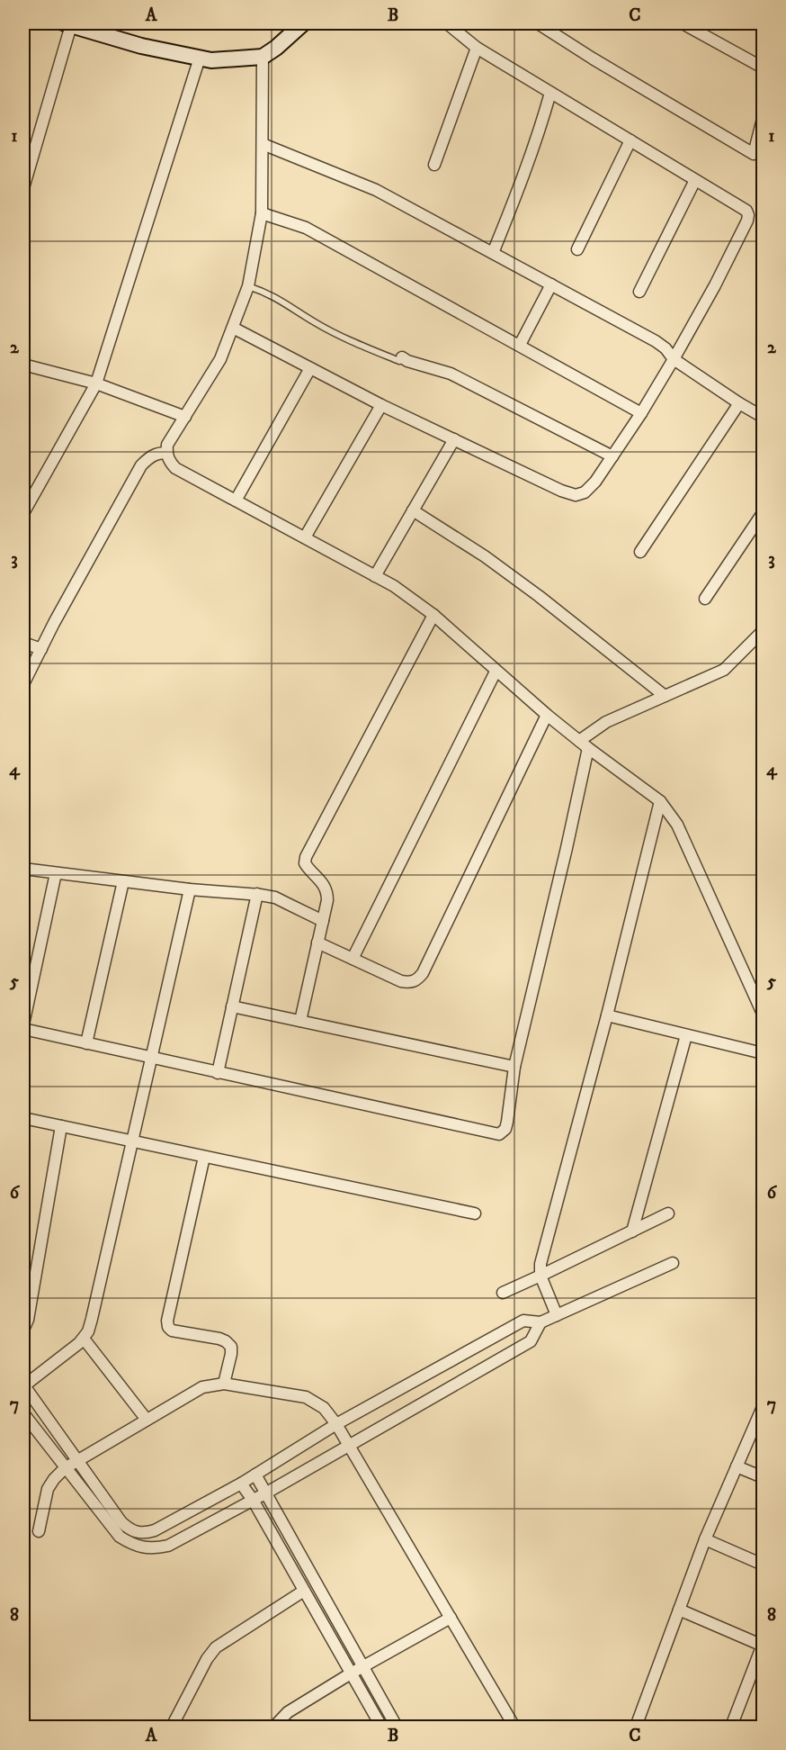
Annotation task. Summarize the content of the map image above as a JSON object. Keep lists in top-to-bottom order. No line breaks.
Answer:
{"grid":{"columns":["A","B","C"],"rows":["1","2","3","4","5","6","7","8"]}}
